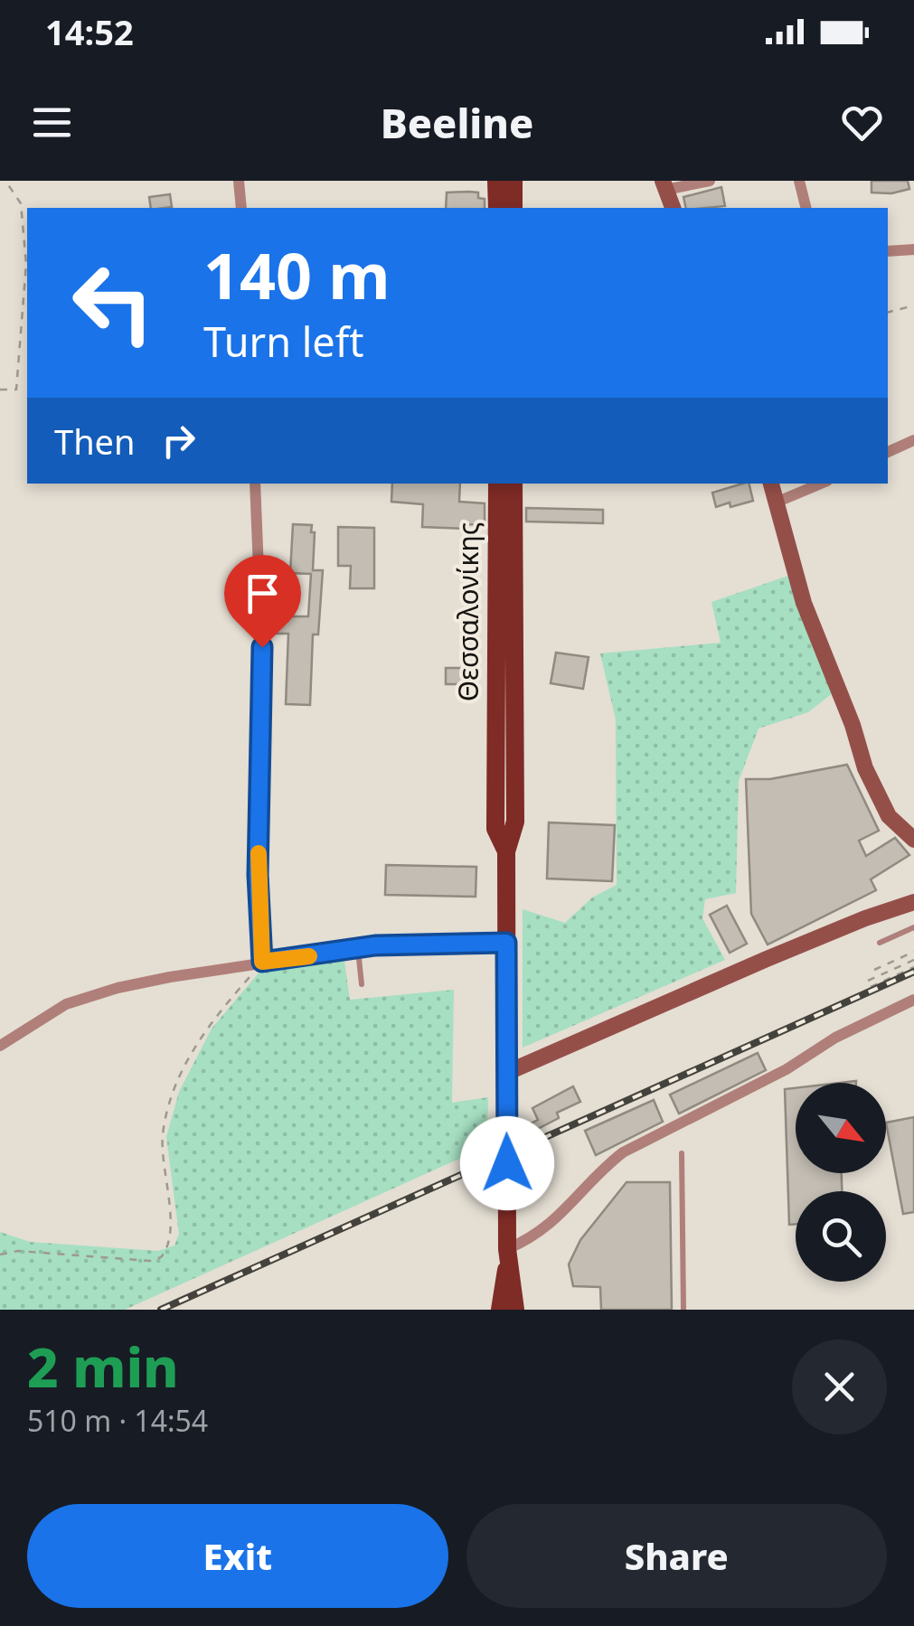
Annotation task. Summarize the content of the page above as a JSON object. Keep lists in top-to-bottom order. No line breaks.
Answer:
{"streets":{"main road":["Θεσσαλονίκης"]},"north":"bottom right","page":{"status":"14:52","header":"Beeline","turn":["140 m","Turn left"],"then":"Then","heading":["2 min","510 m · 14:54"],"buttons":["Exit","Share"]}}
